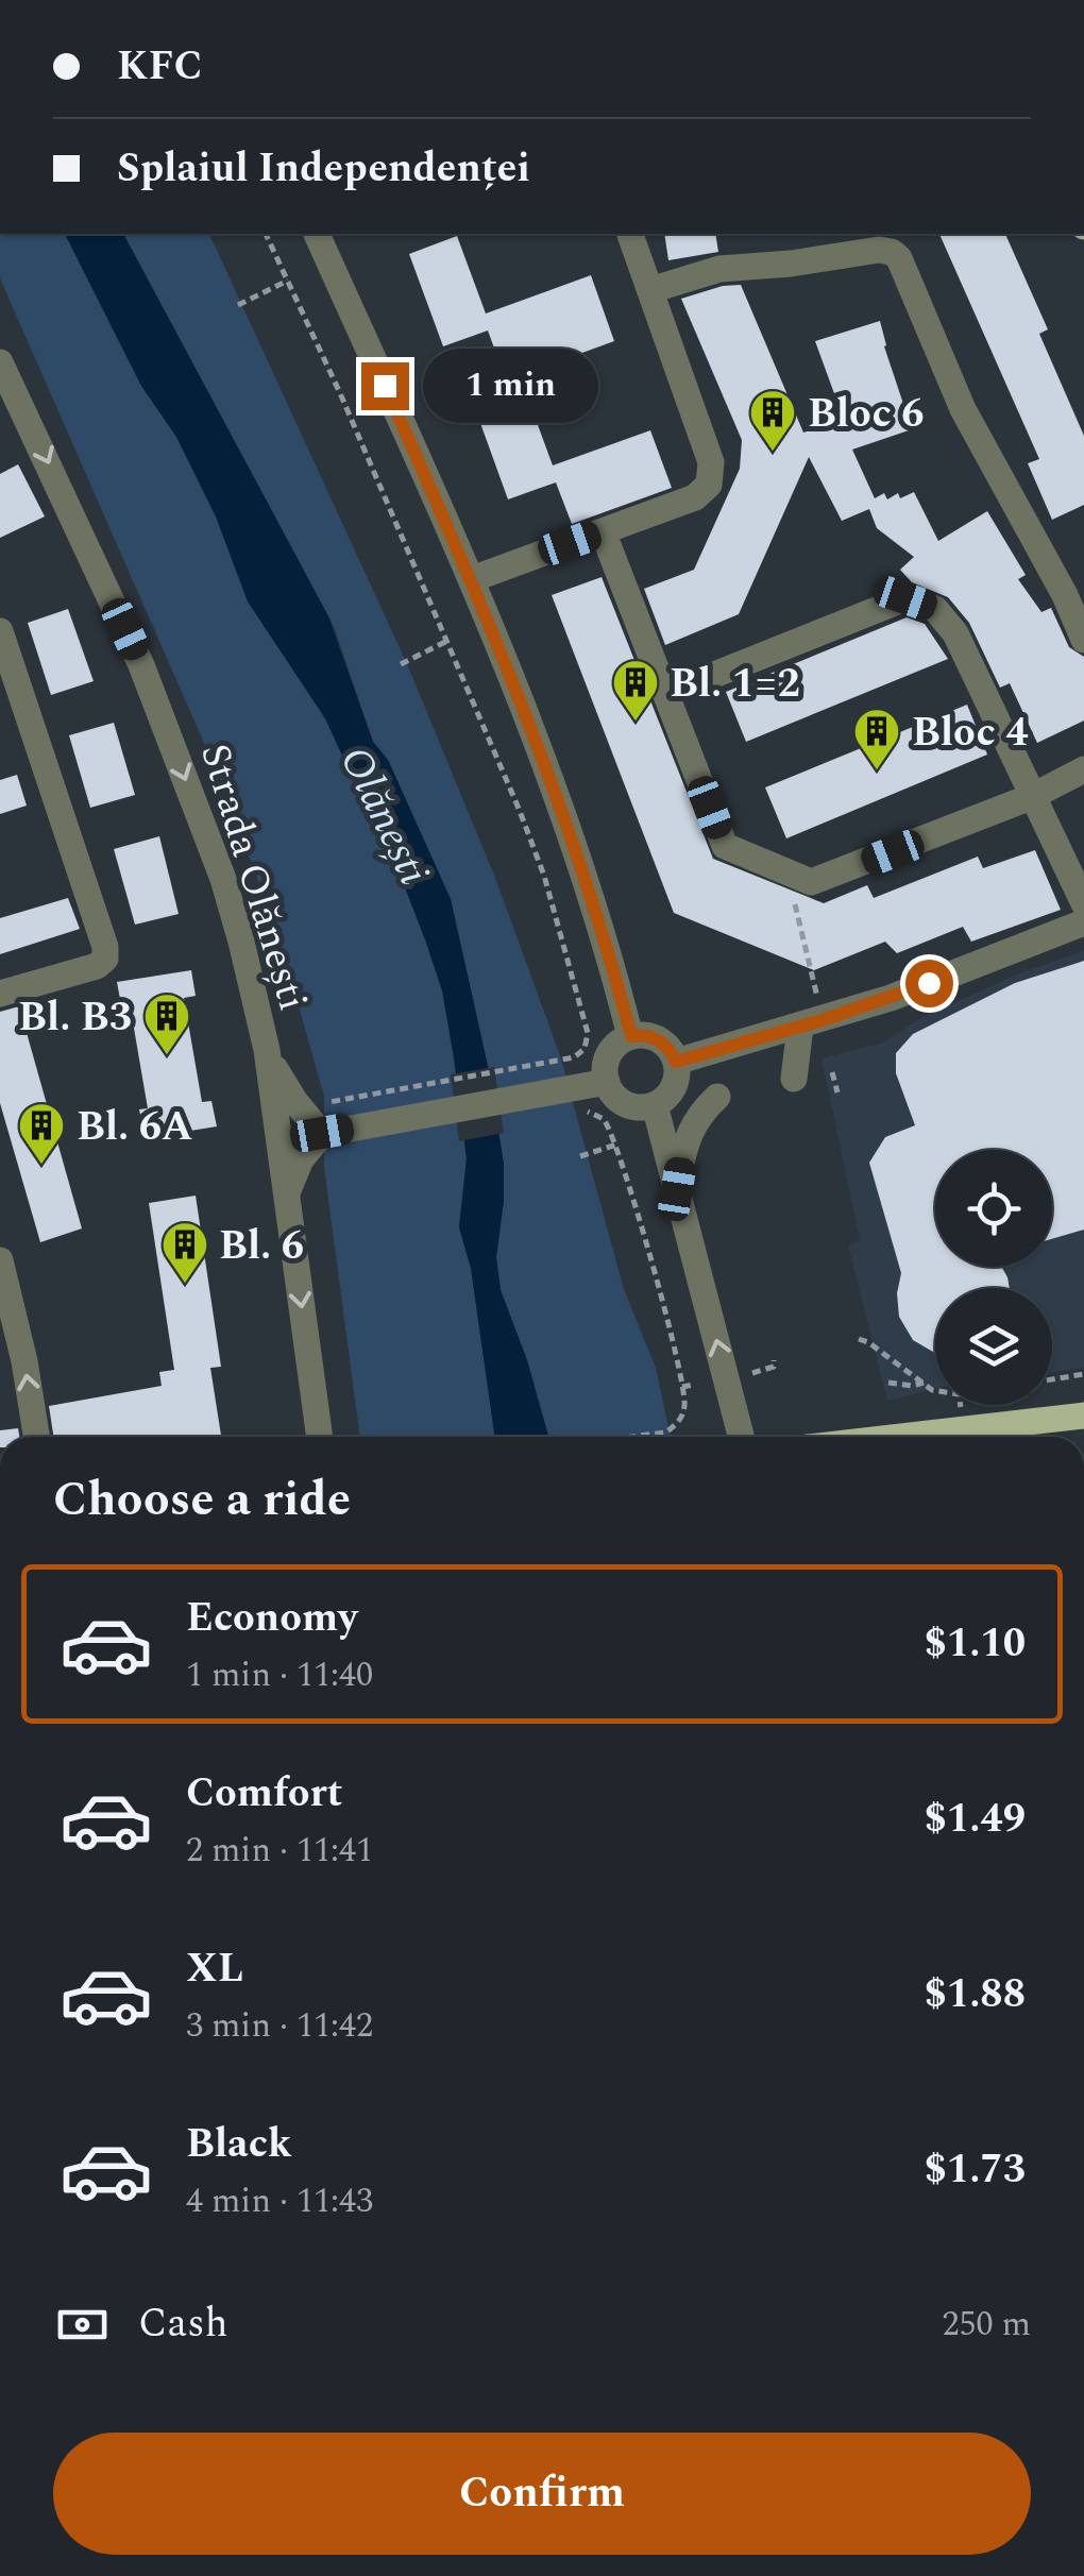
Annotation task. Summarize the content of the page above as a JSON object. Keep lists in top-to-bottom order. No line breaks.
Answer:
{"streets":{"street":["Strada Olănești"]},"one_way":["Strada Olănești"],"water":["Olănești"],"places":{"building":["Bloc 6","Bl. 1=2","Bloc 4","Bl. B3","Bl. 6A","Bl. 6"]},"page":{"banner":["KFC","Splaiul Independenței"],"bubble":"1 min","heading":"Choose a ride","list":[{"name":"Economy","note":"1 min · 11:40","value":"$1.10"},{"name":"Comfort","note":"2 min · 11:41","value":"$1.49"},{"name":"XL","note":"3 min · 11:42","value":"$1.88"},{"name":"Black","note":"4 min · 11:43","value":"$1.73"}],"pay":["Cash","250 m"],"buttons":"Confirm"}}
